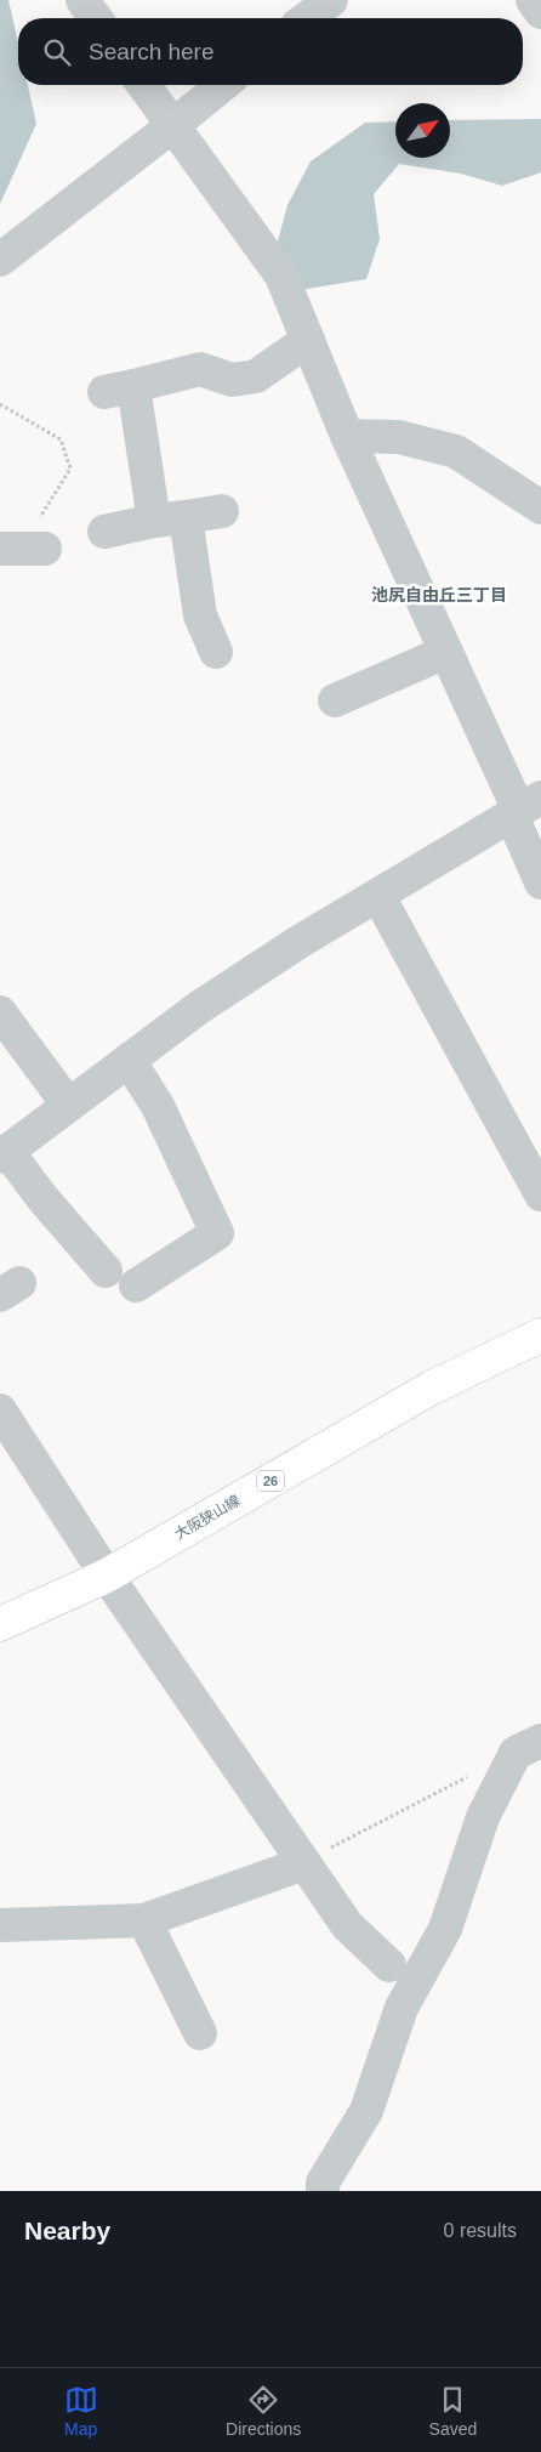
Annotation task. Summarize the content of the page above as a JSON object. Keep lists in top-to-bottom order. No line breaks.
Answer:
{"streets":{"main road":["26","大阪狭山線"]},"districts":["池尻自由丘三丁目"],"north":"top right","page":{"search":"Search here","heading":["Nearby","0 results"],"nav":["Map","Directions","Saved"]}}
